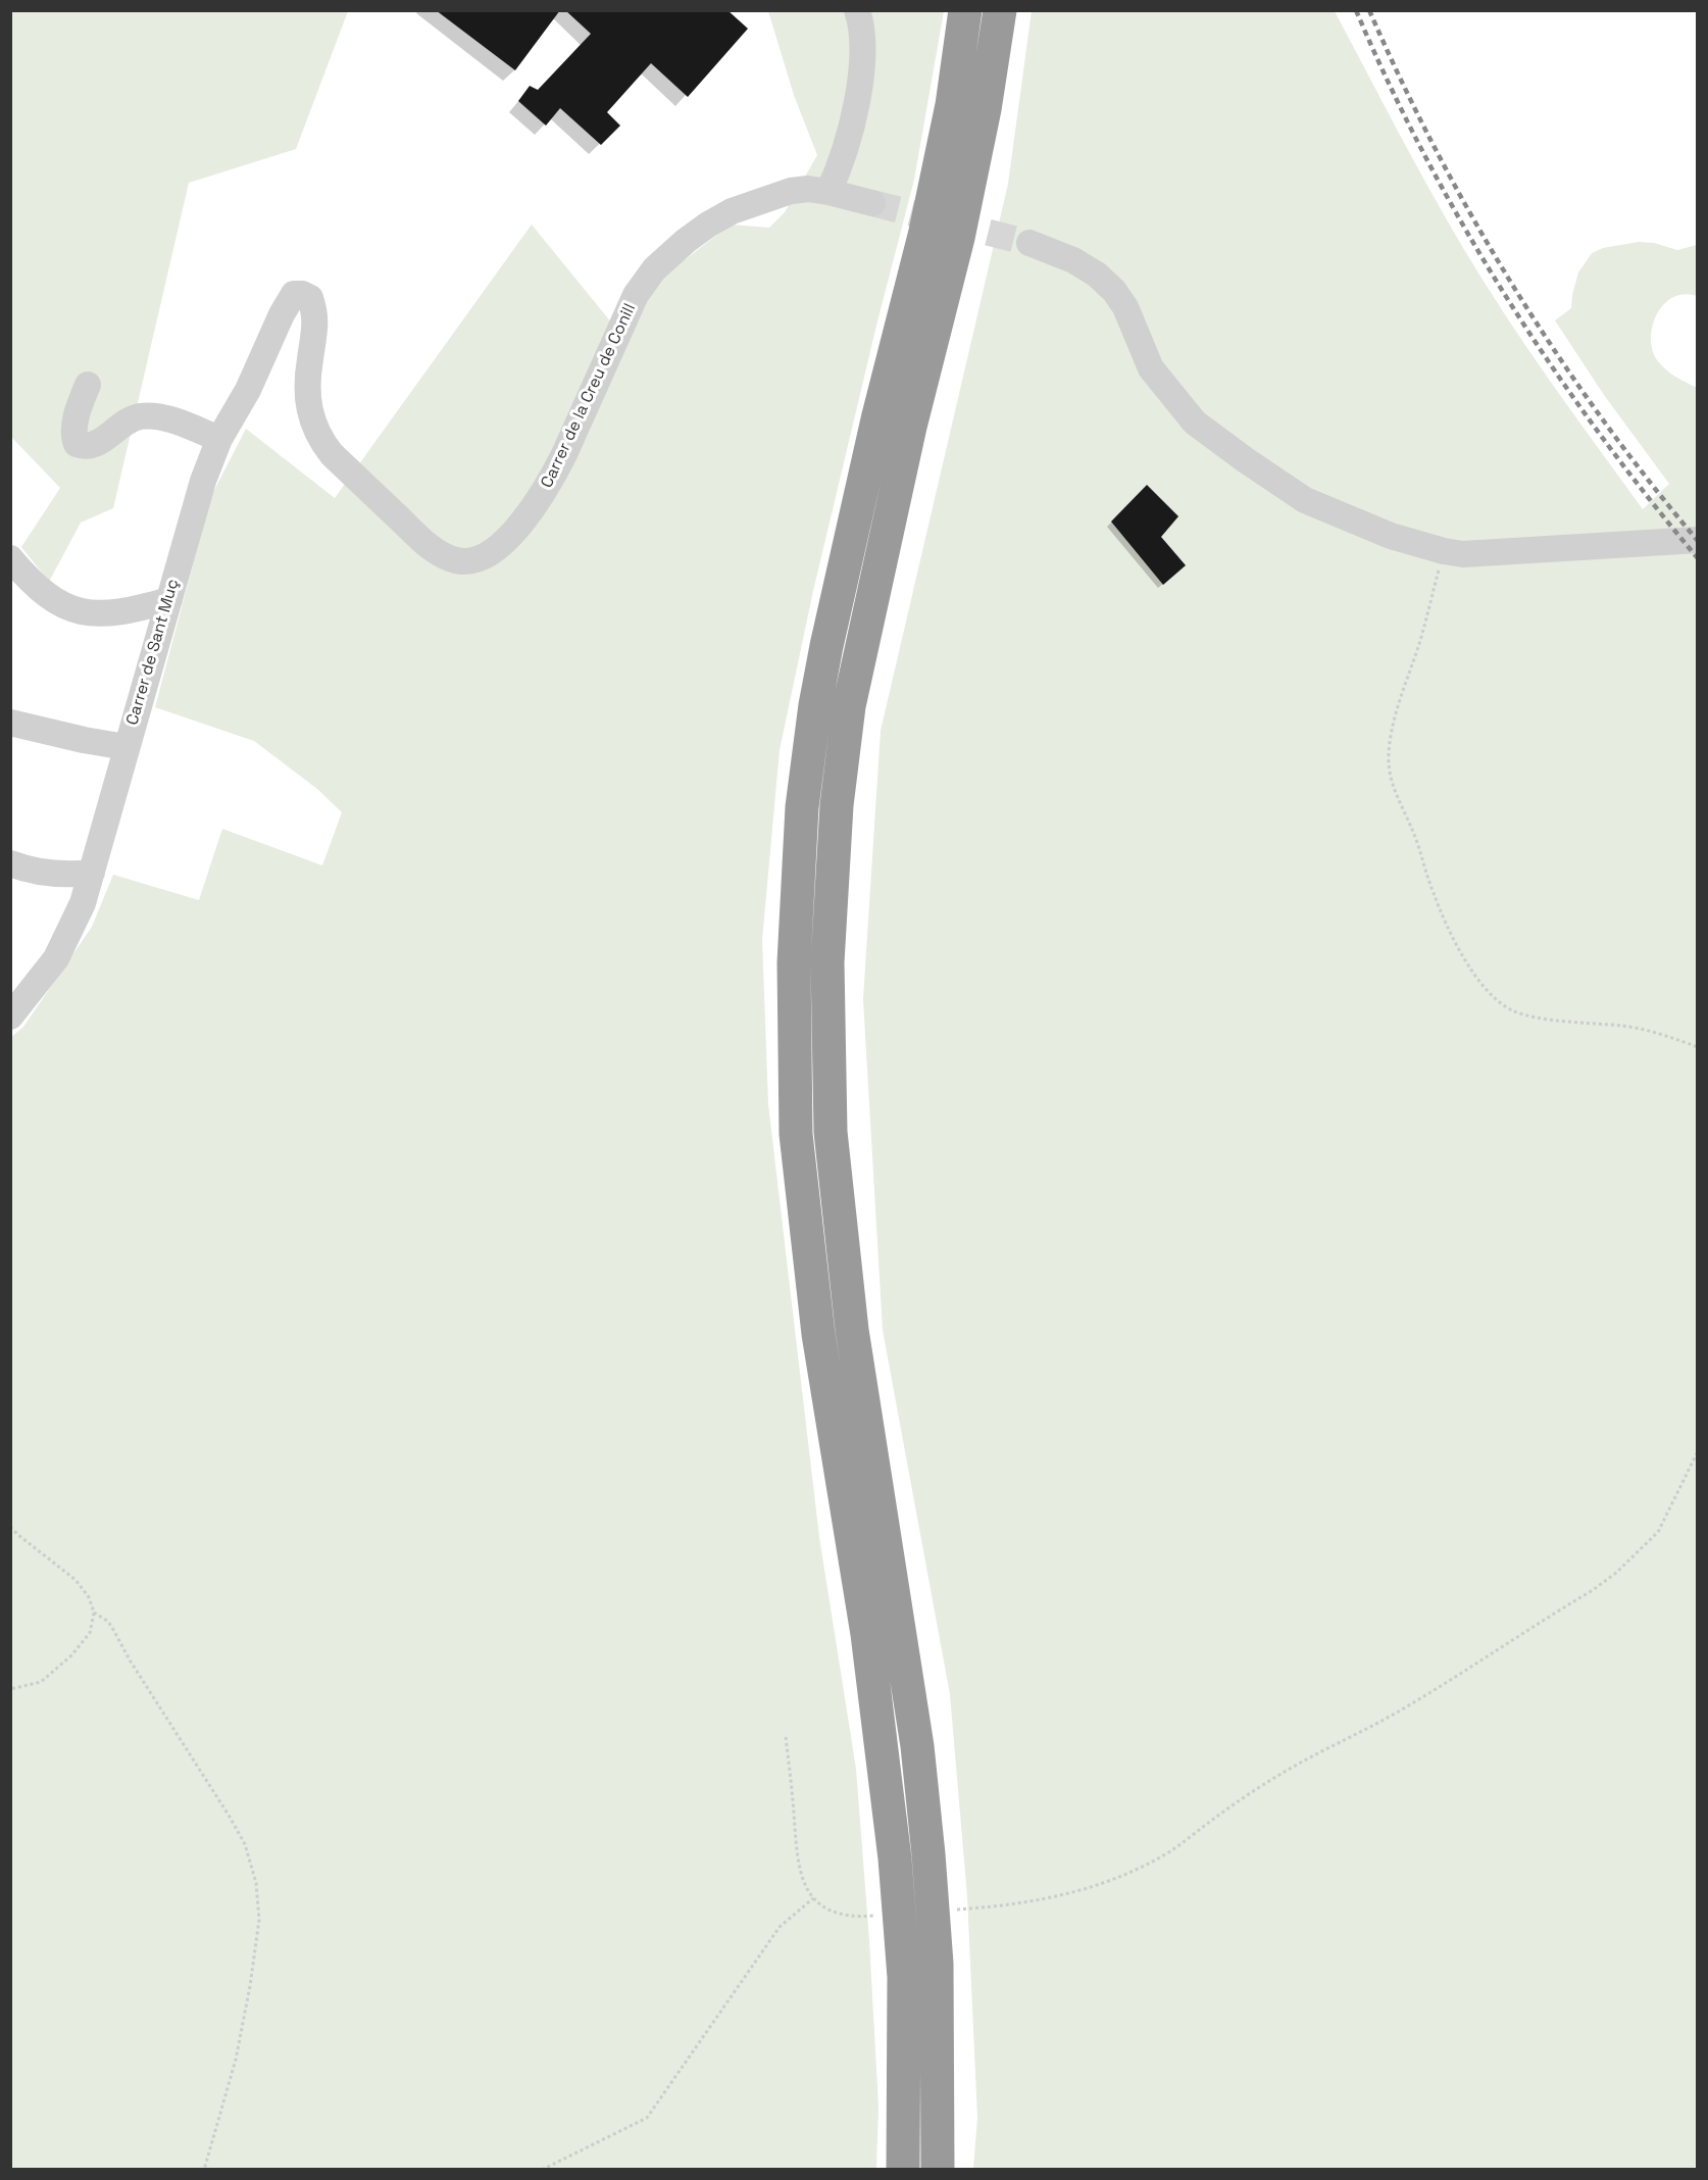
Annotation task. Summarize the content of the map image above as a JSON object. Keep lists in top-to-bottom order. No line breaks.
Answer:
{"streets":{"street":["Carrer de la Creu de Conill","Carrer de Sant Muç"]},"crossings":[["Carrer de la Creu de Conill","Carrer de Sant Muç"]]}
